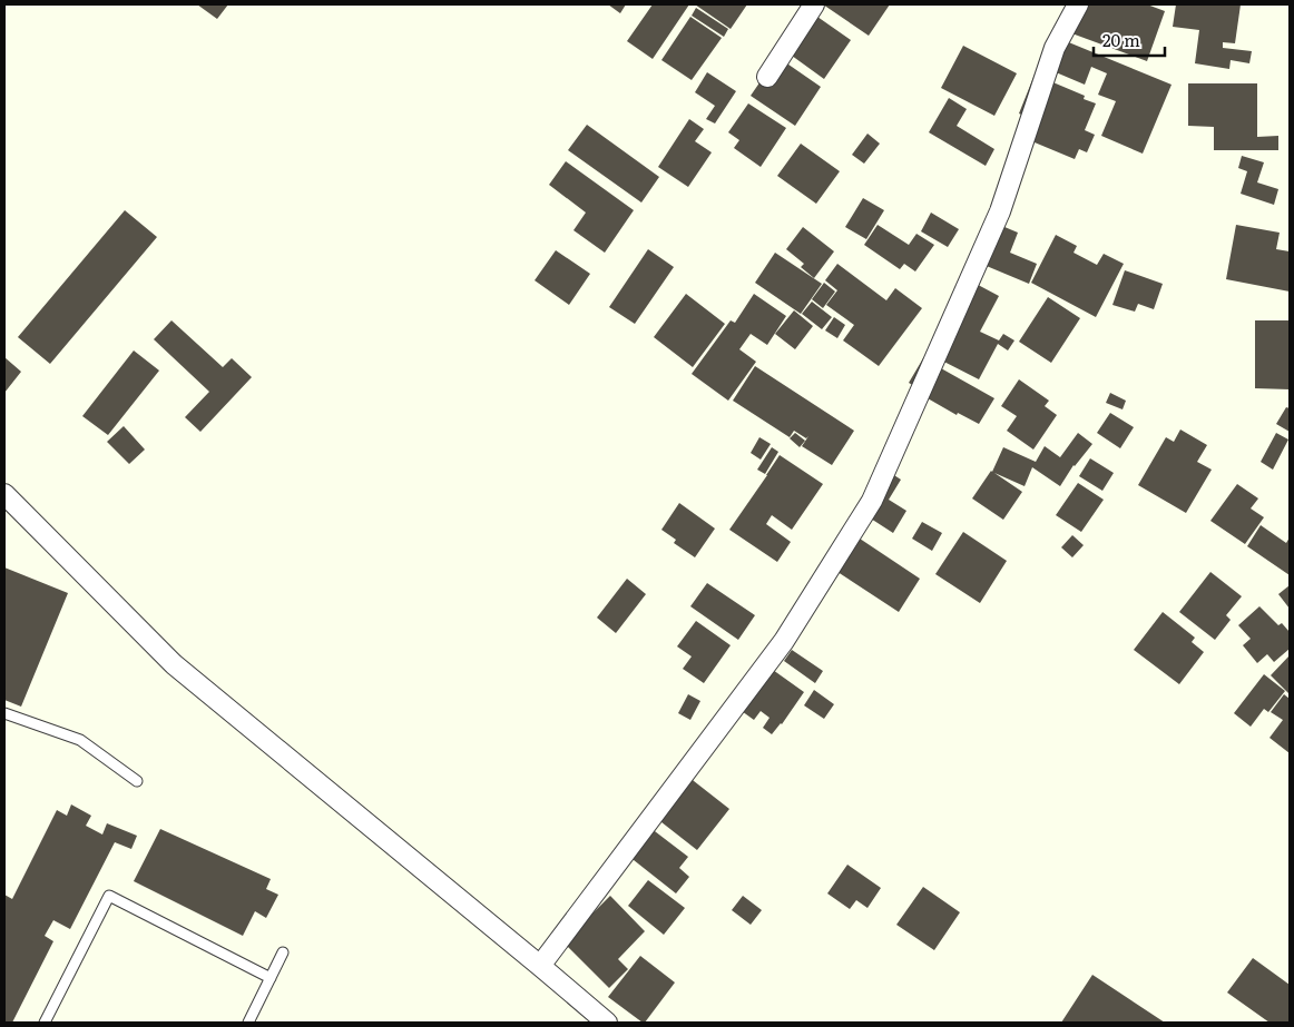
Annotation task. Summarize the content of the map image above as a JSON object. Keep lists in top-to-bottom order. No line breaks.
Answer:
{"scale_bar":"20 m"}
